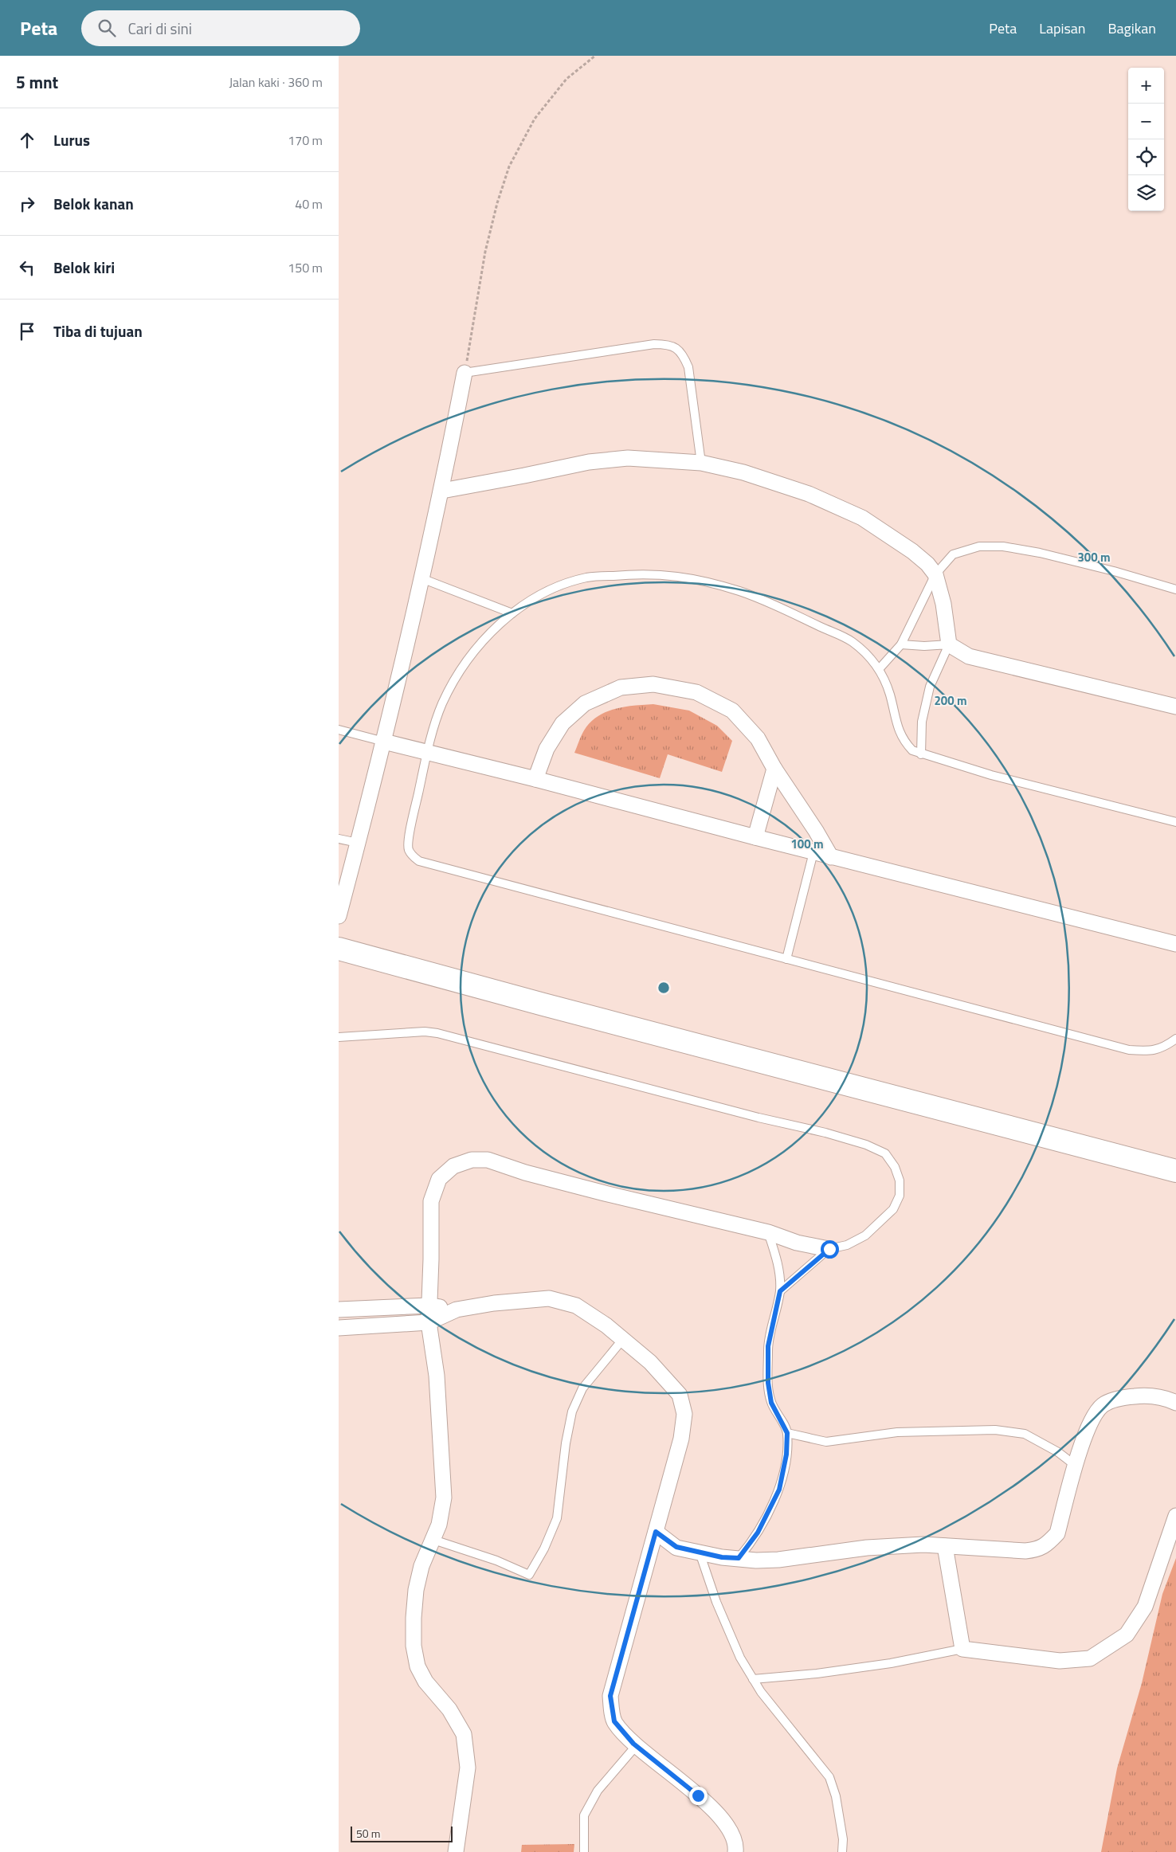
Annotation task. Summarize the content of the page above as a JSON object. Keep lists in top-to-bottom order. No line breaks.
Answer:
{"scale_bar":"50 m","page":{"header":"Peta","search":"Cari di sini","nav":["Peta","Lapisan","Bagikan"],"heading":["5 mnt","Jalan kaki · 360 m"],"map_buttons":["+","−"],"list":[["Lurus","170 m"],["Belok kanan","40 m"],["Belok kiri","150 m"],"Tiba di tujuan"],"scale":"50 m"},"rings":["300 m","200 m","100 m"]}
